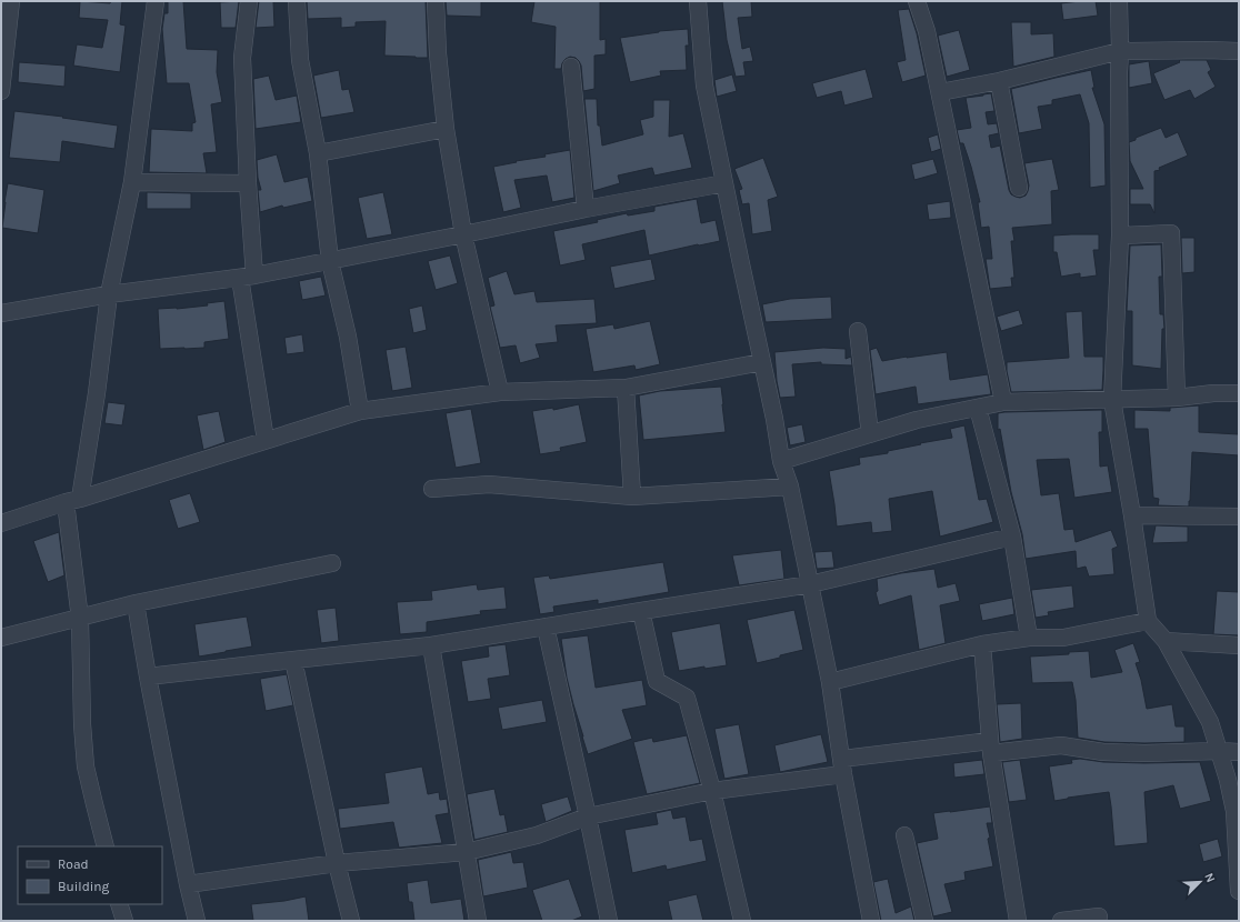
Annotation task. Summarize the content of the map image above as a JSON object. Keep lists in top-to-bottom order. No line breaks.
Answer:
{"legend":["Road","Building"],"north":"top right"}
